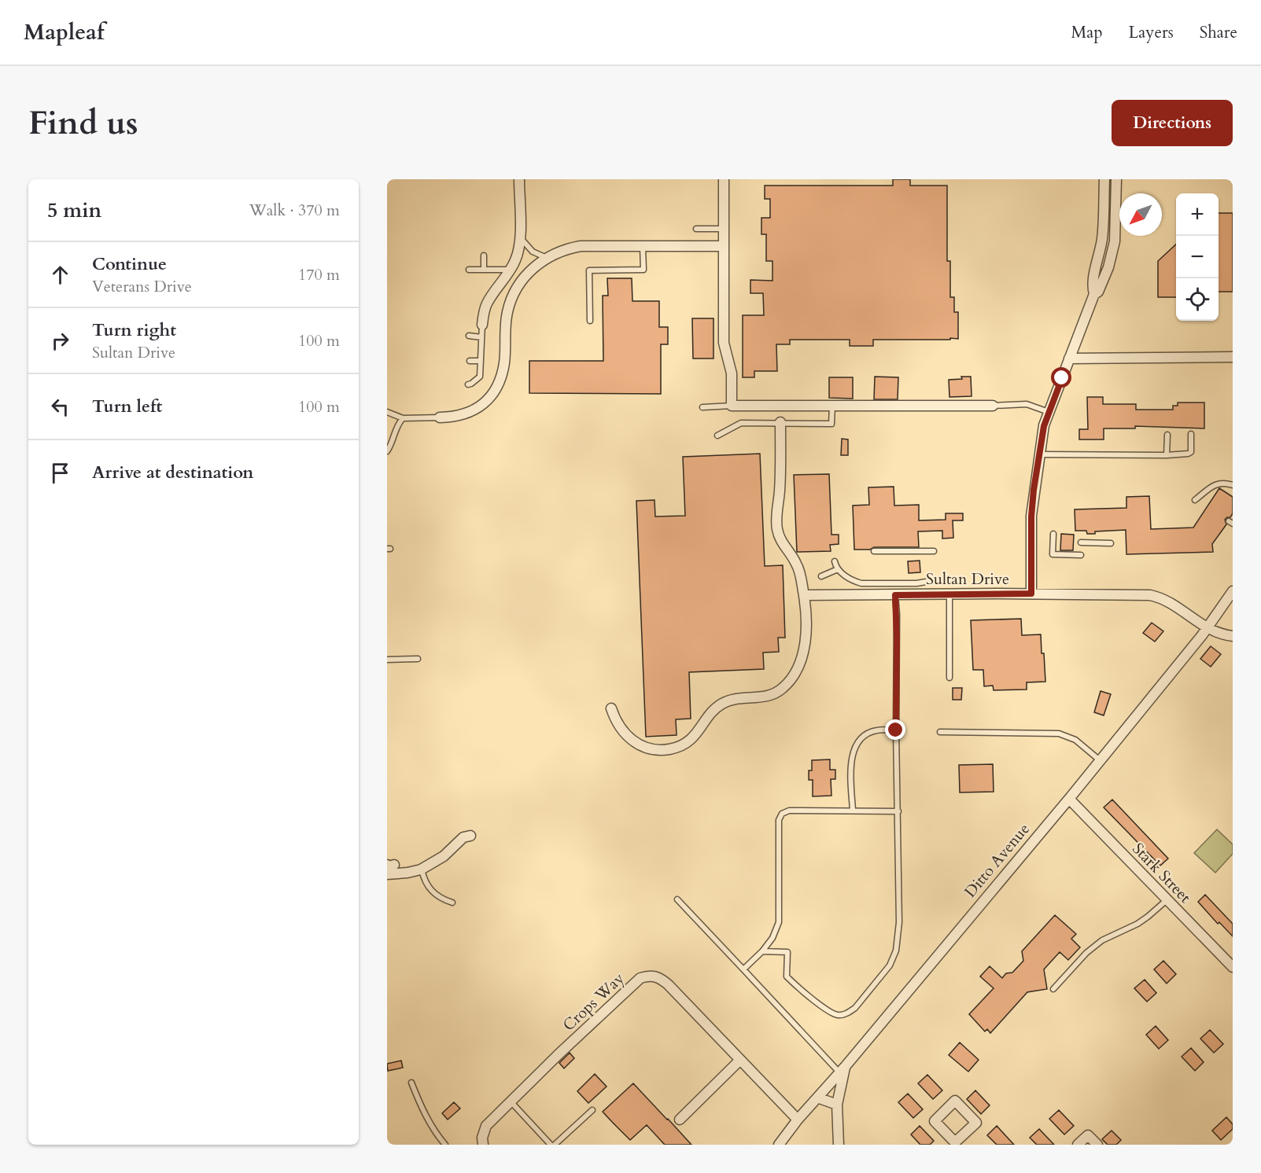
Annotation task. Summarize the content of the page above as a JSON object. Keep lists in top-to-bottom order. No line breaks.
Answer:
{"streets":{"street":["Sultan Drive","Ditto Avenue","Stark Street","Crops Way"]},"crossings":[["Sultan Drive","Ditto Avenue"],["Ditto Avenue","Stark Street"],["Ditto Avenue","Crops Way"]],"north":"bottom left","page":{"header":"Mapleaf","nav":["Map","Layers","Share"],"buttons":"Directions","title":"Find us","heading":["5 min","Walk · 370 m"],"map_buttons":["+","−"],"list":[["Continue","Veterans Drive","170 m"],["Turn right","Sultan Drive","100 m"],["Turn left","100 m"],"Arrive at destination"]}}
